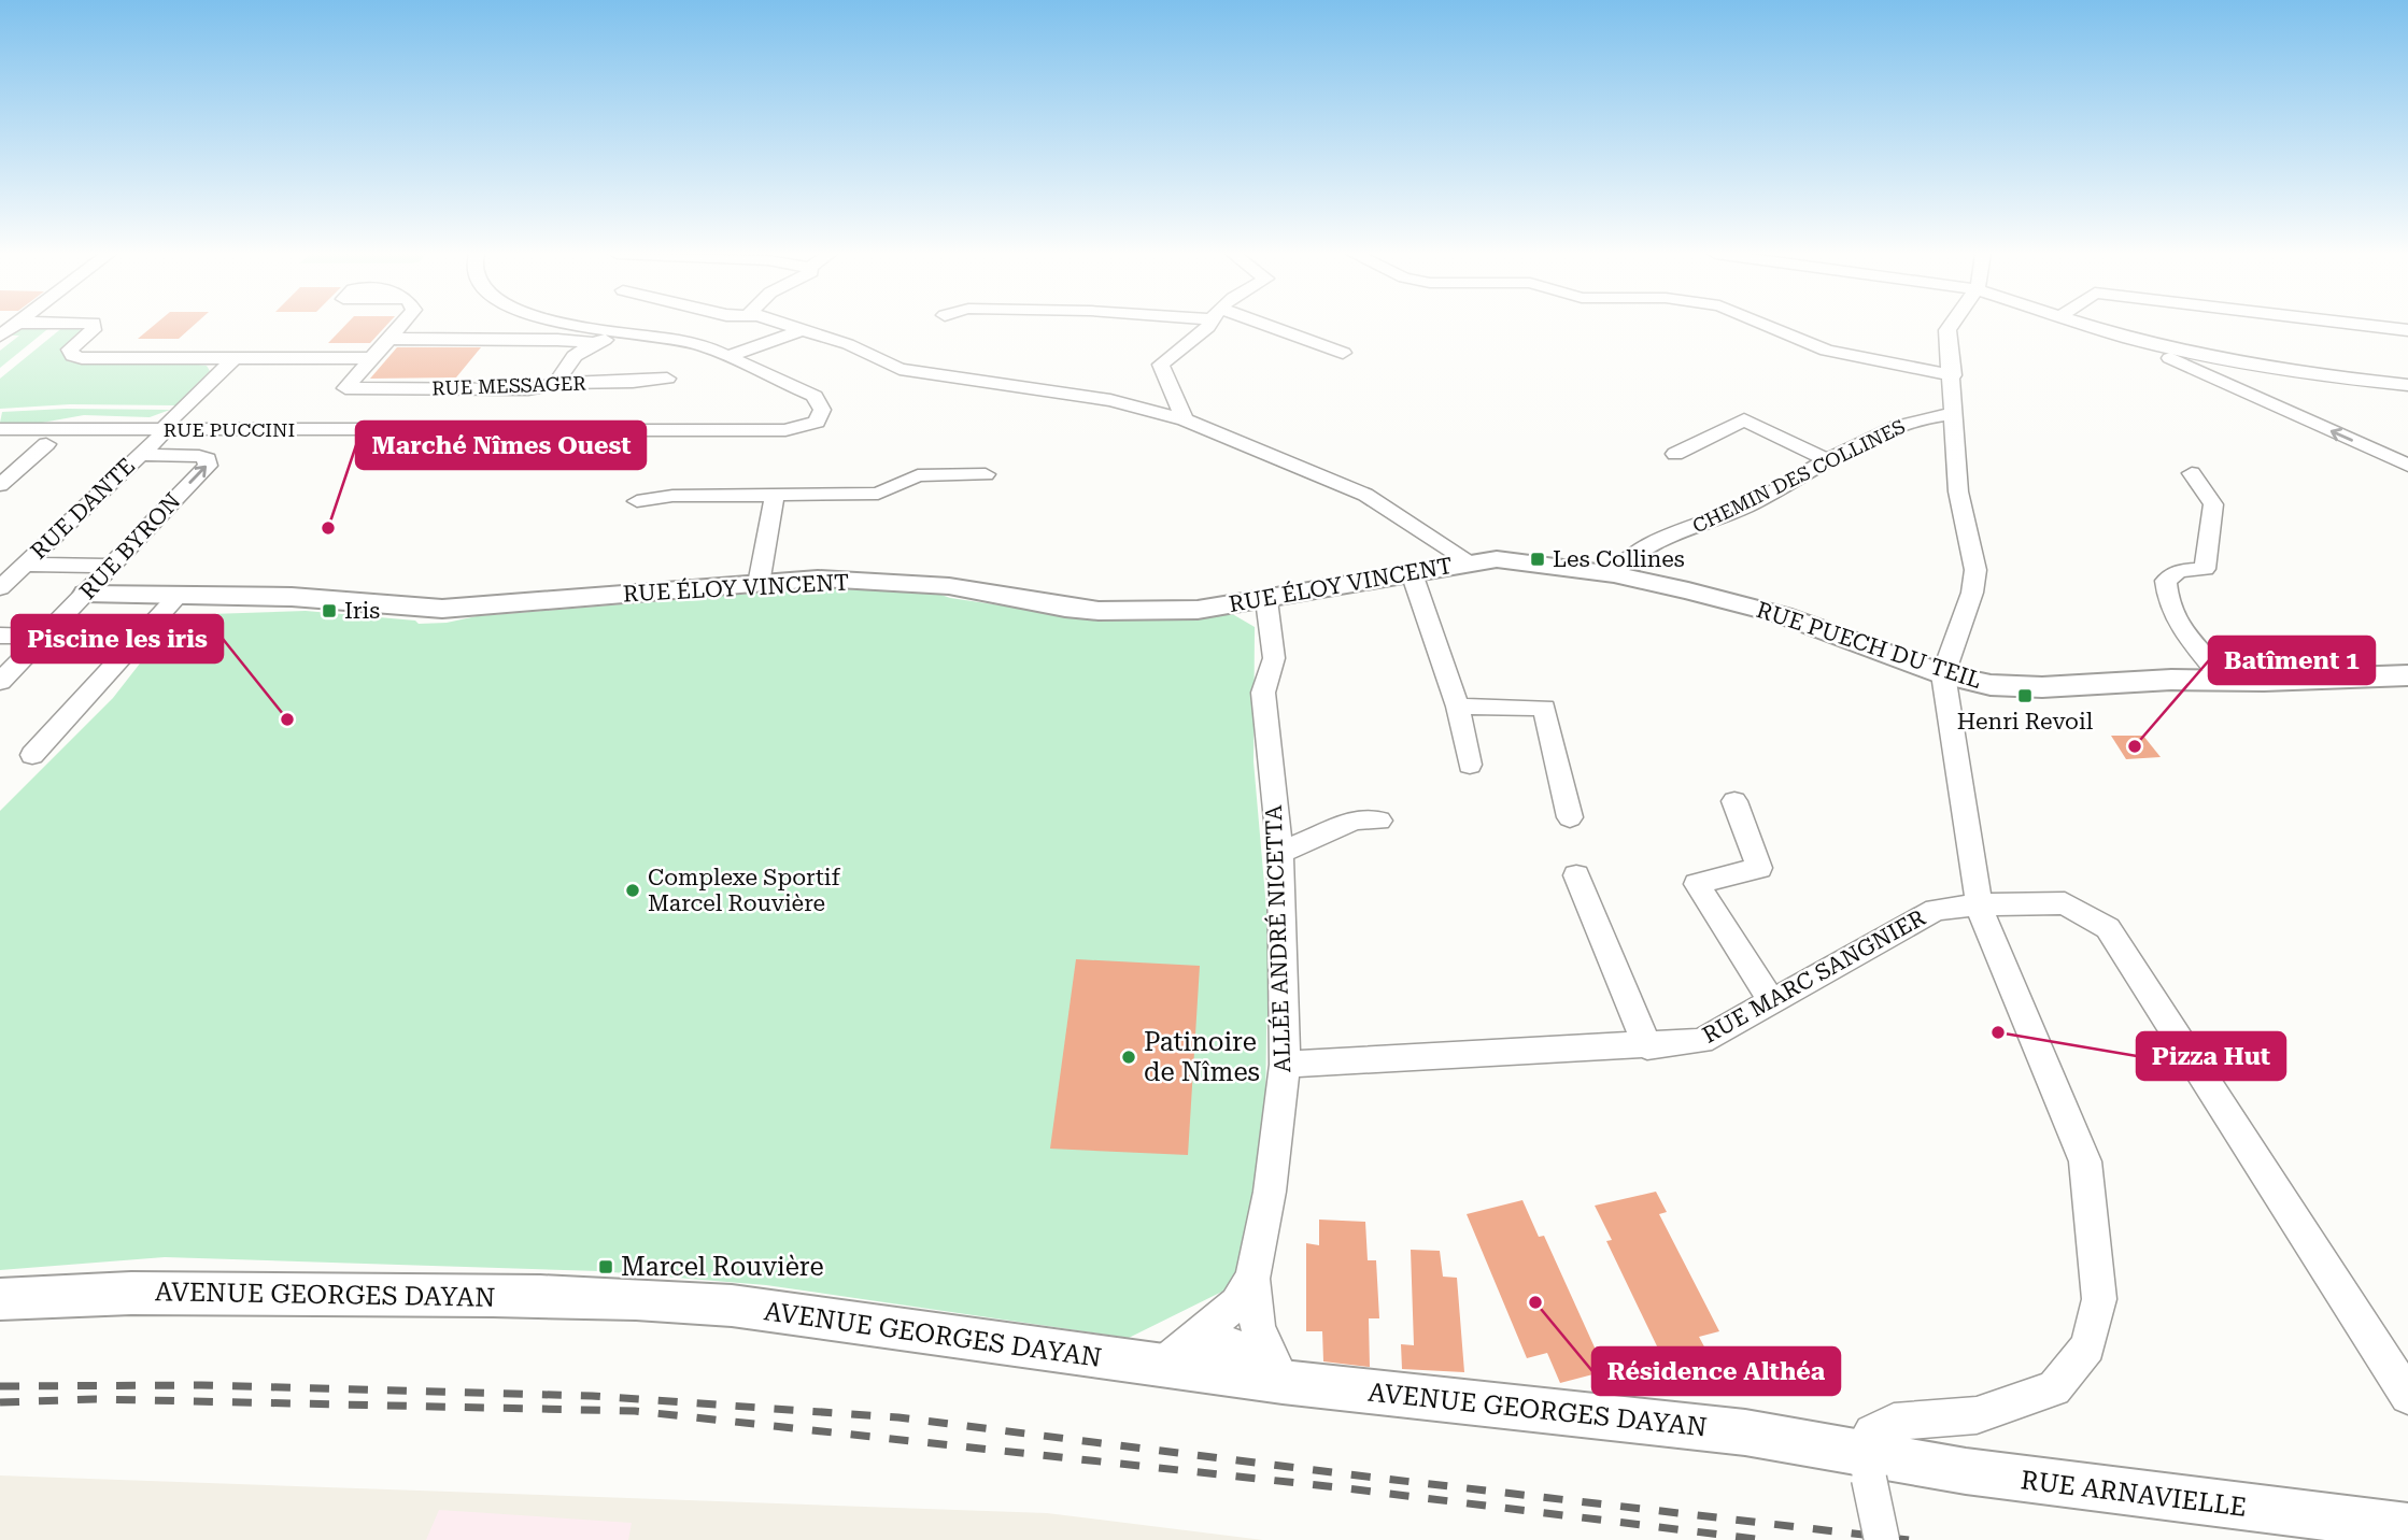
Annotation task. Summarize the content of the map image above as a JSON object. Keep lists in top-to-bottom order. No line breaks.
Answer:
{"streets":{"street":["RUE MESSAGER","RUE PUCCINI","CHEMIN DES COLLINES","RUE DANTE","RUE BYRON","RUE ÉLOY VINCENT","RUE PUECH DU TEIL","ALLÉE ANDRÉ NICETTA","RUE MARC SANGNIER","AVENUE GEORGES DAYAN","RUE ARNAVIELLE"]},"crossings":[["RUE PUCCINI","RUE DANTE"],["CHEMIN DES COLLINES","RUE PUECH DU TEIL"],["RUE DANTE","RUE BYRON"],["RUE BYRON","RUE ÉLOY VINCENT"],["RUE ÉLOY VINCENT","RUE PUECH DU TEIL"],["RUE ÉLOY VINCENT","ALLÉE ANDRÉ NICETTA"],["ALLÉE ANDRÉ NICETTA","RUE MARC SANGNIER"],["ALLÉE ANDRÉ NICETTA","AVENUE GEORGES DAYAN"],["AVENUE GEORGES DAYAN","RUE ARNAVIELLE"]],"places":{"other":["Marché Nîmes Ouest","Piscine les iris","Batîment 1","Complexe Sportif Marcel Rouvière","Pizza Hut","Patinoire de Nîmes","Résidence Althéa"],"transit":["Les Collines","Iris","Henri Revoil","Marcel Rouvière"]}}
